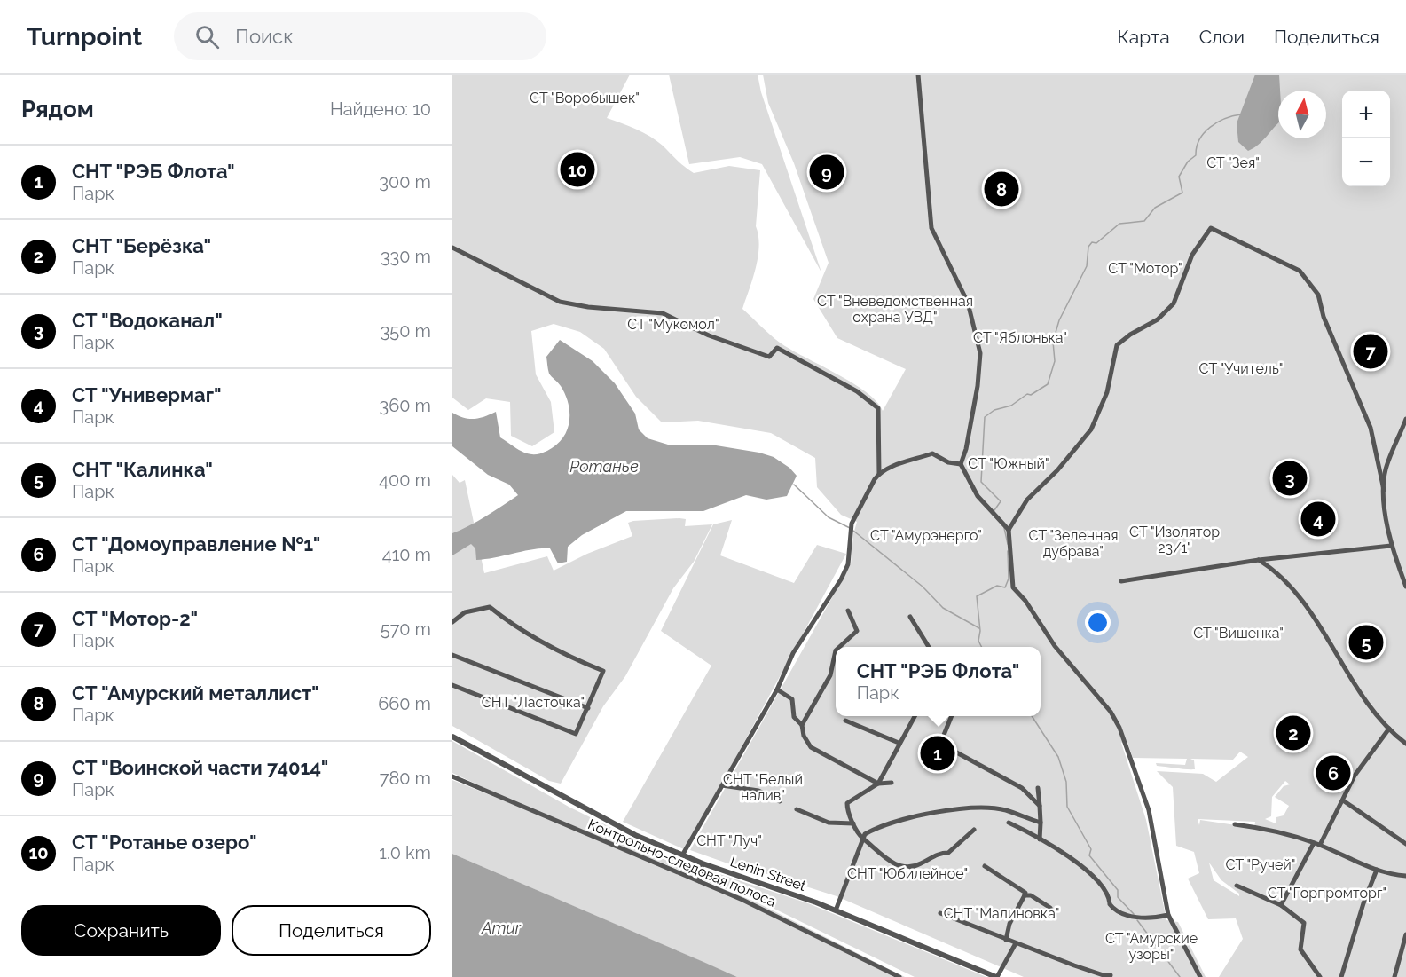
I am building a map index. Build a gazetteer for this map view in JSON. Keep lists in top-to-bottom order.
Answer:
{
  "streets": {
    "street": ["Контрольно-следовая полоса", "Lenin Street"]
  },
  "water": ["Ротанье", "Amur"],
  "parks": [
    "СТ \"Воробышек\"",
    "СТ \"Зея\"",
    "СТ \"Мотор\"",
    "СТ \"Вневедомственная охрана УВД\"",
    "СТ \"Мукомол\"",
    "СТ \"Яблонька\"",
    "СТ \"Учитель\"",
    "СТ \"Южный\"",
    "СТ \"Изолятор 23/1\"",
    "СТ \"Амурэнерго\"",
    "СТ \"Зеленная дубрава\"",
    "СТ \"Вишенка\"",
    "СНТ \"Ласточка\"",
    "СНТ \"Белый налив\"",
    "СНТ \"Луч\"",
    "СТ \"Ручей\"",
    "СНТ \"Юбилейное\"",
    "СТ \"Горпромторг\"",
    "СНТ \"Малиновка\"",
    "СТ \"Амурские узоры\""
  ],
  "north": "top",
  "page": {
    "header": "Turnpoint",
    "search": "Поиск",
    "nav": ["Карта", "Слои", "Поделиться"],
    "heading": ["Рядом", "Найдено: 10"],
    "map_buttons": ["+", "−"],
    "list": [
      {
        "mark": "1",
        "name": "СНТ \"РЭБ Флота\"",
        "note": "Парк",
        "value": "300 m"
      },
      {
        "mark": "2",
        "name": "СНТ \"Берёзка\"",
        "note": "Парк",
        "value": "330 m"
      },
      {
        "mark": "3",
        "name": "СТ \"Водоканал\"",
        "note": "Парк",
        "value": "350 m"
      },
      {
        "mark": "4",
        "name": "СТ \"Универмаг\"",
        "note": "Парк",
        "value": "360 m"
      },
      {
        "mark": "5",
        "name": "СНТ \"Калинка\"",
        "note": "Парк",
        "value": "400 m"
      },
      {
        "mark": "6",
        "name": "СТ \"Домоуправление №1\"",
        "note": "Парк",
        "value": "410 m"
      },
      {
        "mark": "7",
        "name": "СТ \"Мотор-2\"",
        "note": "Парк",
        "value": "570 m"
      },
      {
        "mark": "8",
        "name": "СТ \"Амурский металлист\"",
        "note": "Парк",
        "value": "660 m"
      },
      {
        "mark": "9",
        "name": "СТ \"Воинской части 74014\"",
        "note": "Парк",
        "value": "780 m"
      },
      {
        "mark": "10",
        "name": "СТ \"Ротанье озеро\"",
        "note": "Парк",
        "value": "1.0 km"
      }
    ],
    "pins": [
      "10",
      "9",
      "8",
      "7",
      "3",
      "4",
      "5",
      "2",
      "1",
      "6"
    ],
    "popup": ["СНТ \"РЭБ Флота\"", "Парк"],
    "buttons": ["Сохранить", "Поделиться"]
  }
}
